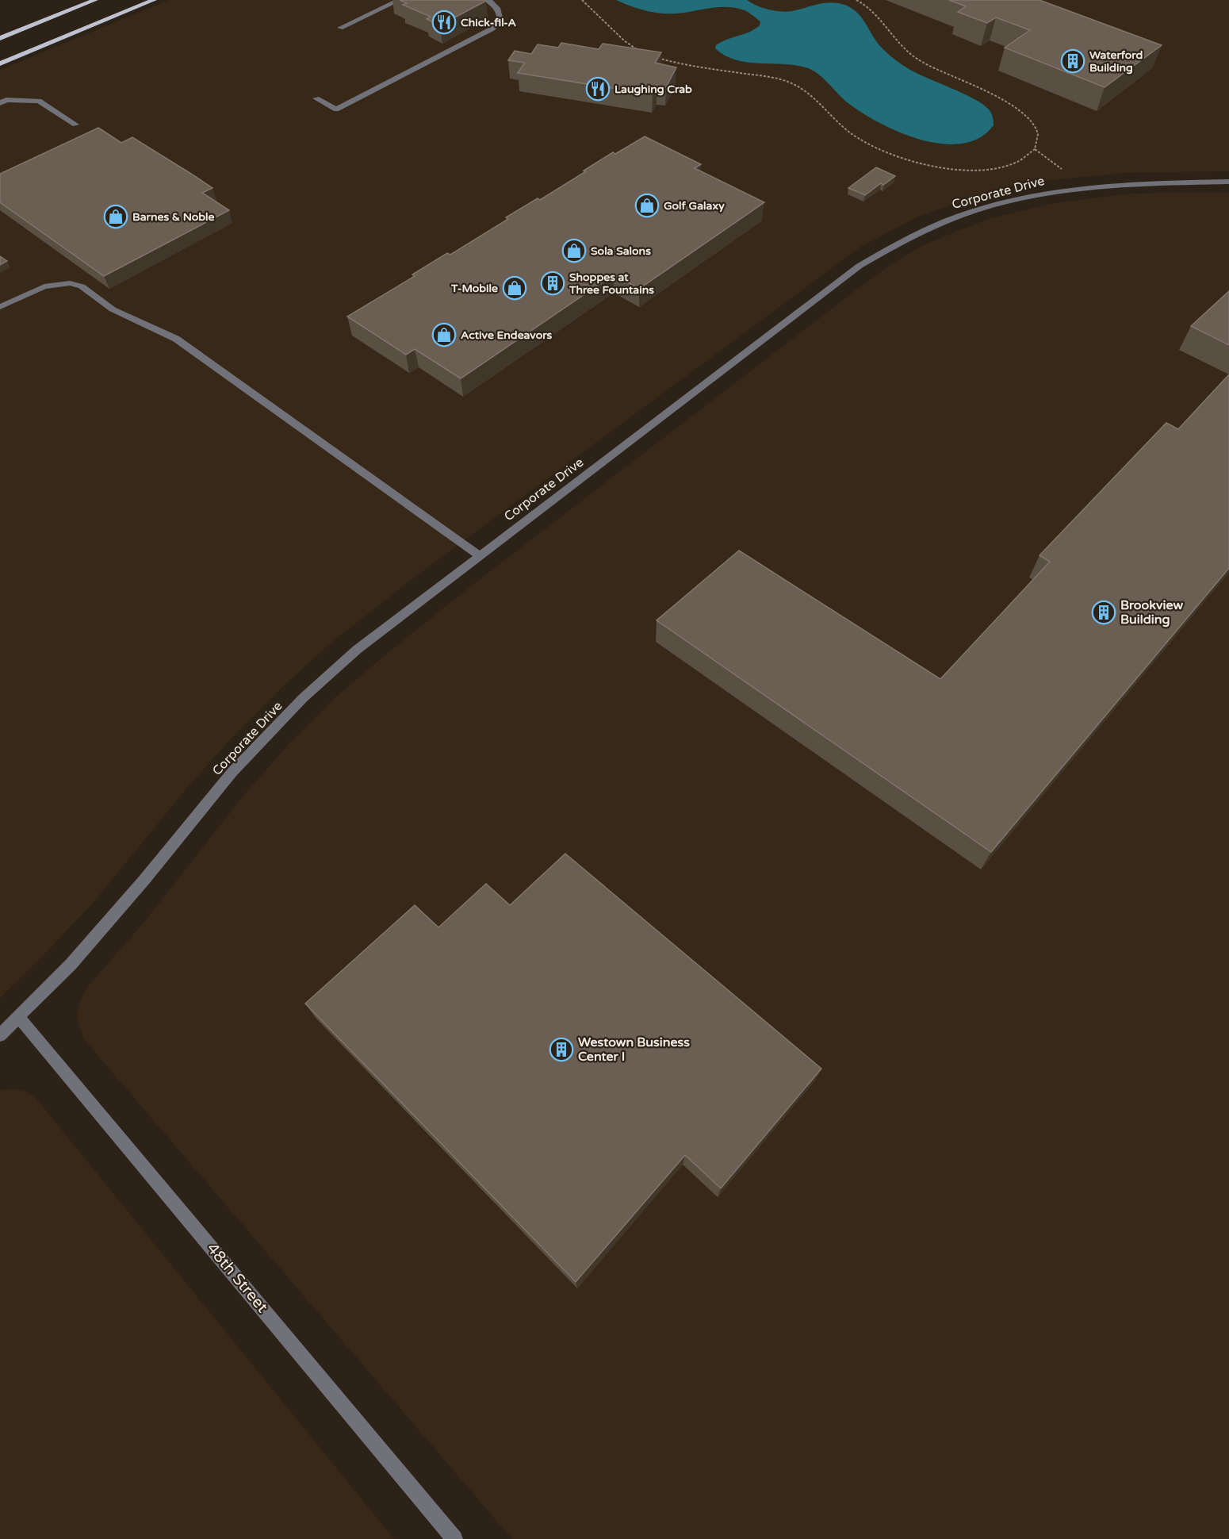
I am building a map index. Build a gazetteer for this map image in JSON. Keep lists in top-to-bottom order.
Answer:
{
  "streets": {
    "street": ["Corporate Drive", "48th Street"]
  },
  "crossings": [
    ["Corporate Drive", "48th Street"]
  ],
  "places": {
    "restaurant": ["Chick-fil-A", "Laughing Crab"],
    "building": [
      "Waterford Building",
      "Shoppes at Three Fountains",
      "Brookview Building",
      "Westown Business Center I"
    ],
    "shop": [
      "Golf Galaxy",
      "Barnes & Noble",
      "Sola Salons",
      "T-Mobile",
      "Active Endeavors"
    ]
  }
}
